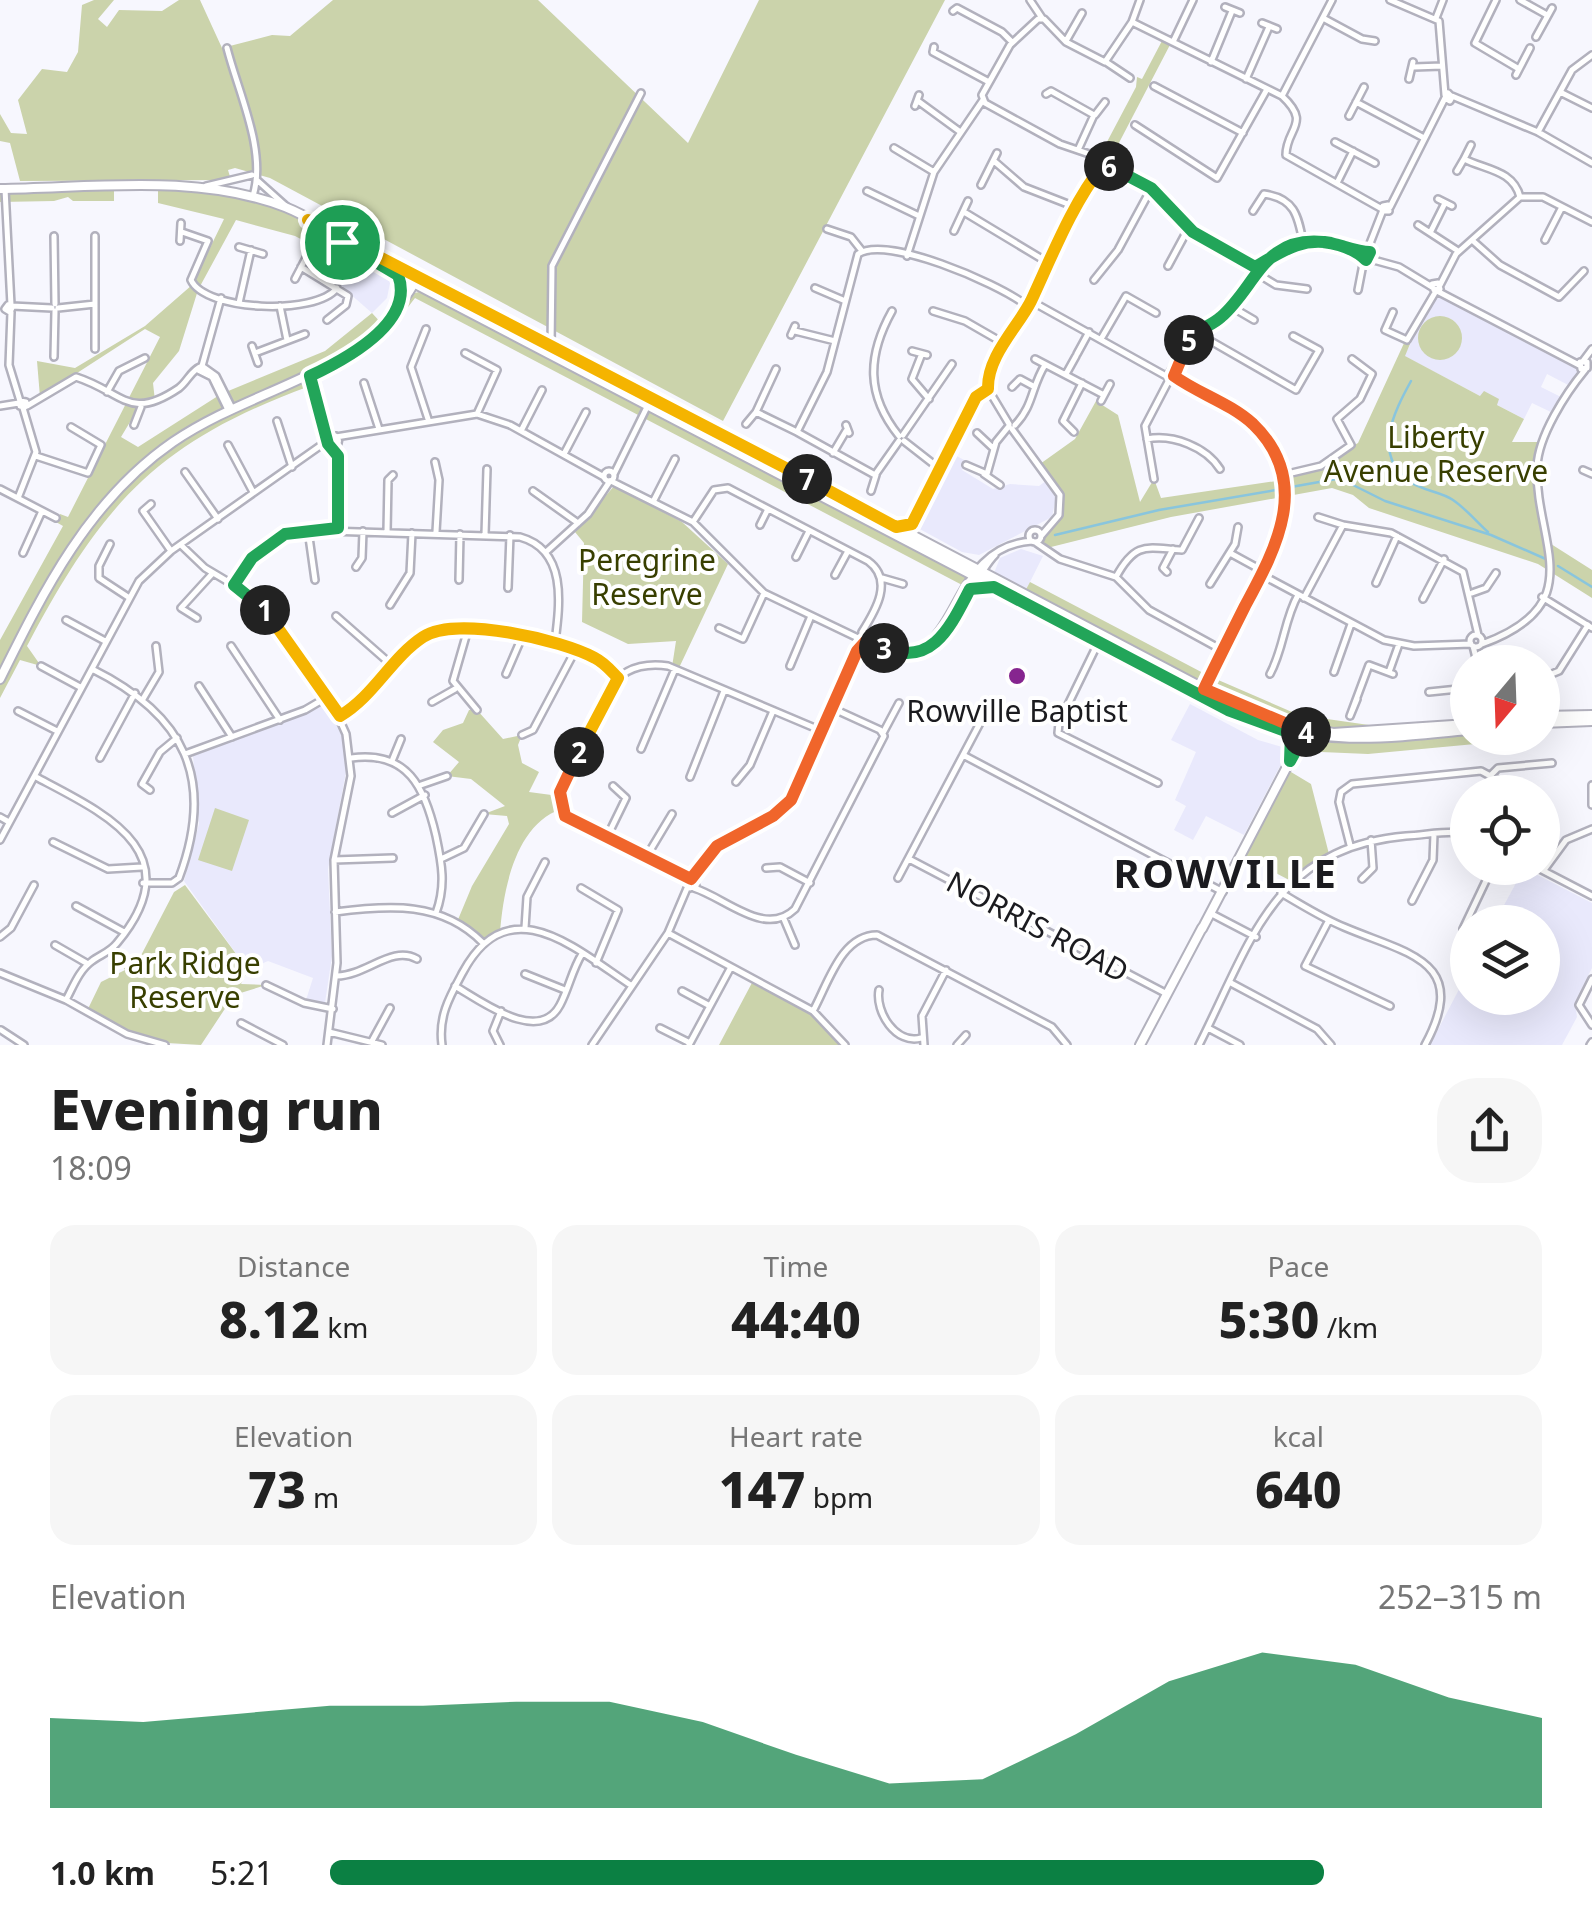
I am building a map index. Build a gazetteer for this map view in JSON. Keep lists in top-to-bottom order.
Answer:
{
  "streets": {
    "street": ["NORRIS ROAD"]
  },
  "districts": ["ROWVILLE"],
  "parks": ["Liberty Avenue Reserve", "Peregrine Reserve", "Park Ridge Reserve"],
  "places": ["Rowville Baptist"],
  "north": "bottom",
  "page": {
    "pins": [
      "6",
      "5",
      "7",
      "1",
      "3",
      "4",
      "2"
    ],
    "heading": ["Evening run", "18:09"],
    "stats": [
      ["Distance", "8.12 km"],
      ["Time", "44:40"],
      ["Pace", "5:30 /km"],
      ["Elevation", "73 m"],
      ["Heart rate", "147 bpm"],
      ["kcal", "640"]
    ],
    "chart": ["Elevation", "252–315 m"],
    "list": [
      {
        "name": "1.0 km",
        "note": "5:21"
      }
    ]
  }
}
